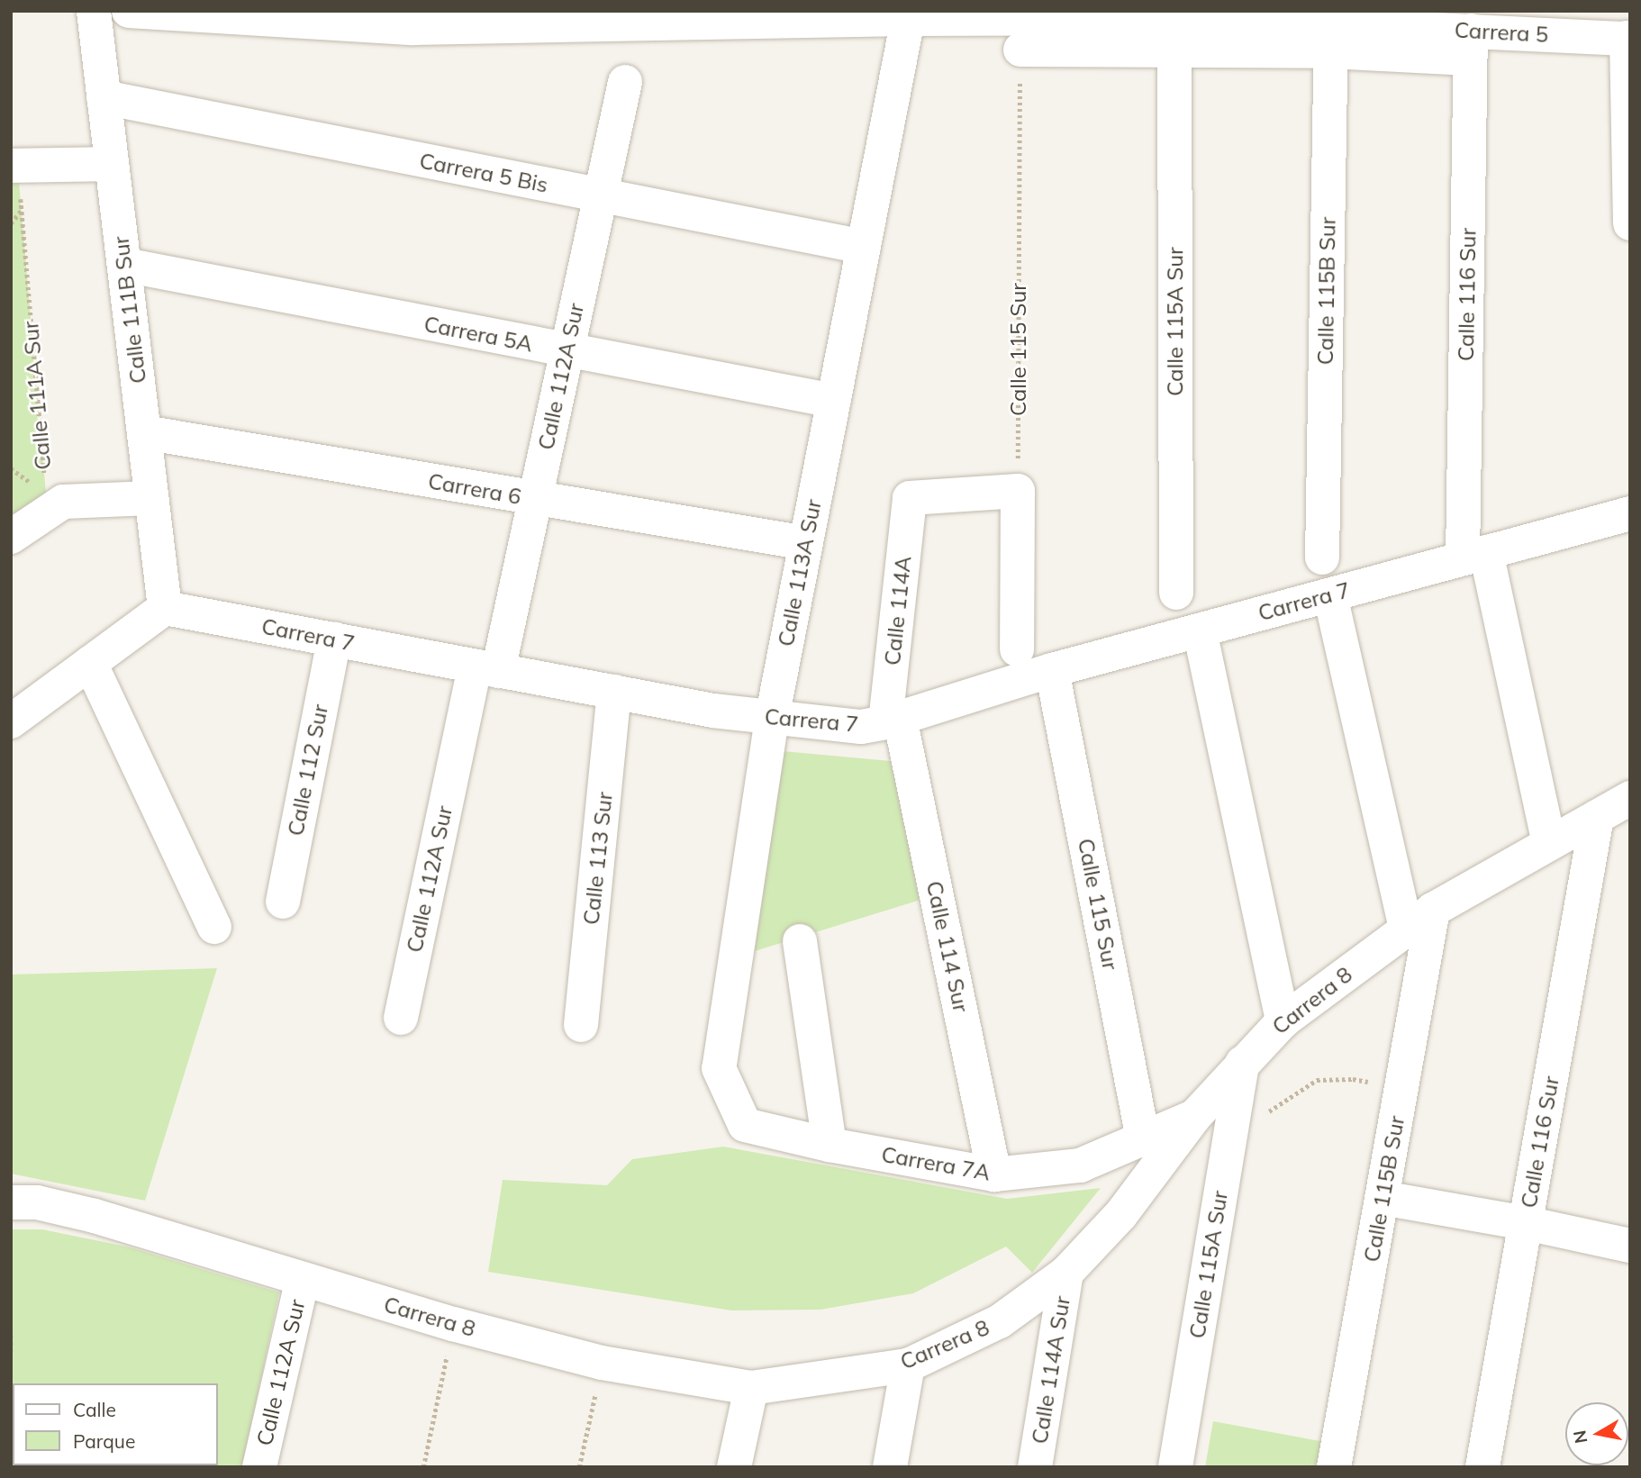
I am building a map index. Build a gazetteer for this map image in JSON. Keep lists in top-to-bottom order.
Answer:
{
  "streets": {
    "street": [
      "Carrera 5",
      "Carrera 5 Bis",
      "Calle 115B Sur",
      "Calle 116 Sur",
      "Calle 111B Sur",
      "Calle 115A Sur",
      "Carrera 5A",
      "Calle 115 Sur",
      "Calle 112A Sur",
      "Carrera 6",
      "Calle 113A Sur",
      "Carrera 7",
      "Calle 114A",
      "Calle 112 Sur",
      "Calle 113 Sur",
      "Calle 114 Sur",
      "Carrera 8",
      "Carrera 7A",
      "Calle 114A Sur"
    ],
    "path": ["Calle 111A Sur"]
  },
  "crossings": [
    ["Carrera 5", "Calle 115B Sur"],
    ["Carrera 5", "Calle 116 Sur"],
    ["Carrera 5", "Calle 115A Sur"],
    ["Carrera 5", "Calle 115 Sur"],
    ["Carrera 5", "Calle 113A Sur"],
    ["Carrera 5 Bis", "Calle 111B Sur"],
    ["Carrera 5 Bis", "Calle 112A Sur"],
    ["Carrera 5 Bis", "Calle 113A Sur"],
    ["Calle 115B Sur", "Carrera 7"],
    ["Calle 115B Sur", "Carrera 8"],
    ["Calle 116 Sur", "Carrera 7"],
    ["Calle 116 Sur", "Carrera 8"],
    ["Calle 111B Sur", "Carrera 5A"],
    ["Calle 111B Sur", "Carrera 6"],
    ["Calle 111B Sur", "Carrera 7"],
    ["Calle 115A Sur", "Carrera 8"],
    ["Carrera 5A", "Calle 112A Sur"],
    ["Carrera 5A", "Calle 113A Sur"],
    ["Calle 115 Sur", "Carrera 7"],
    ["Calle 115 Sur", "Calle 114A"],
    ["Calle 115 Sur", "Carrera 7A"],
    ["Calle 112A Sur", "Carrera 6"],
    ["Calle 112A Sur", "Carrera 7"],
    ["Calle 112A Sur", "Carrera 8"],
    ["Carrera 6", "Calle 113A Sur"],
    ["Calle 113A Sur", "Carrera 7"],
    ["Calle 113A Sur", "Carrera 7A"],
    ["Carrera 7", "Calle 114A"],
    ["Carrera 7", "Calle 112 Sur"],
    ["Carrera 7", "Calle 113 Sur"],
    ["Carrera 7", "Calle 114 Sur"],
    ["Calle 114A", "Calle 114 Sur"],
    ["Calle 114 Sur", "Carrera 7A"],
    ["Carrera 8", "Carrera 7A"],
    ["Carrera 8", "Calle 114A Sur"]
  ],
  "legend": ["Calle", "Parque"],
  "north": "left"
}
